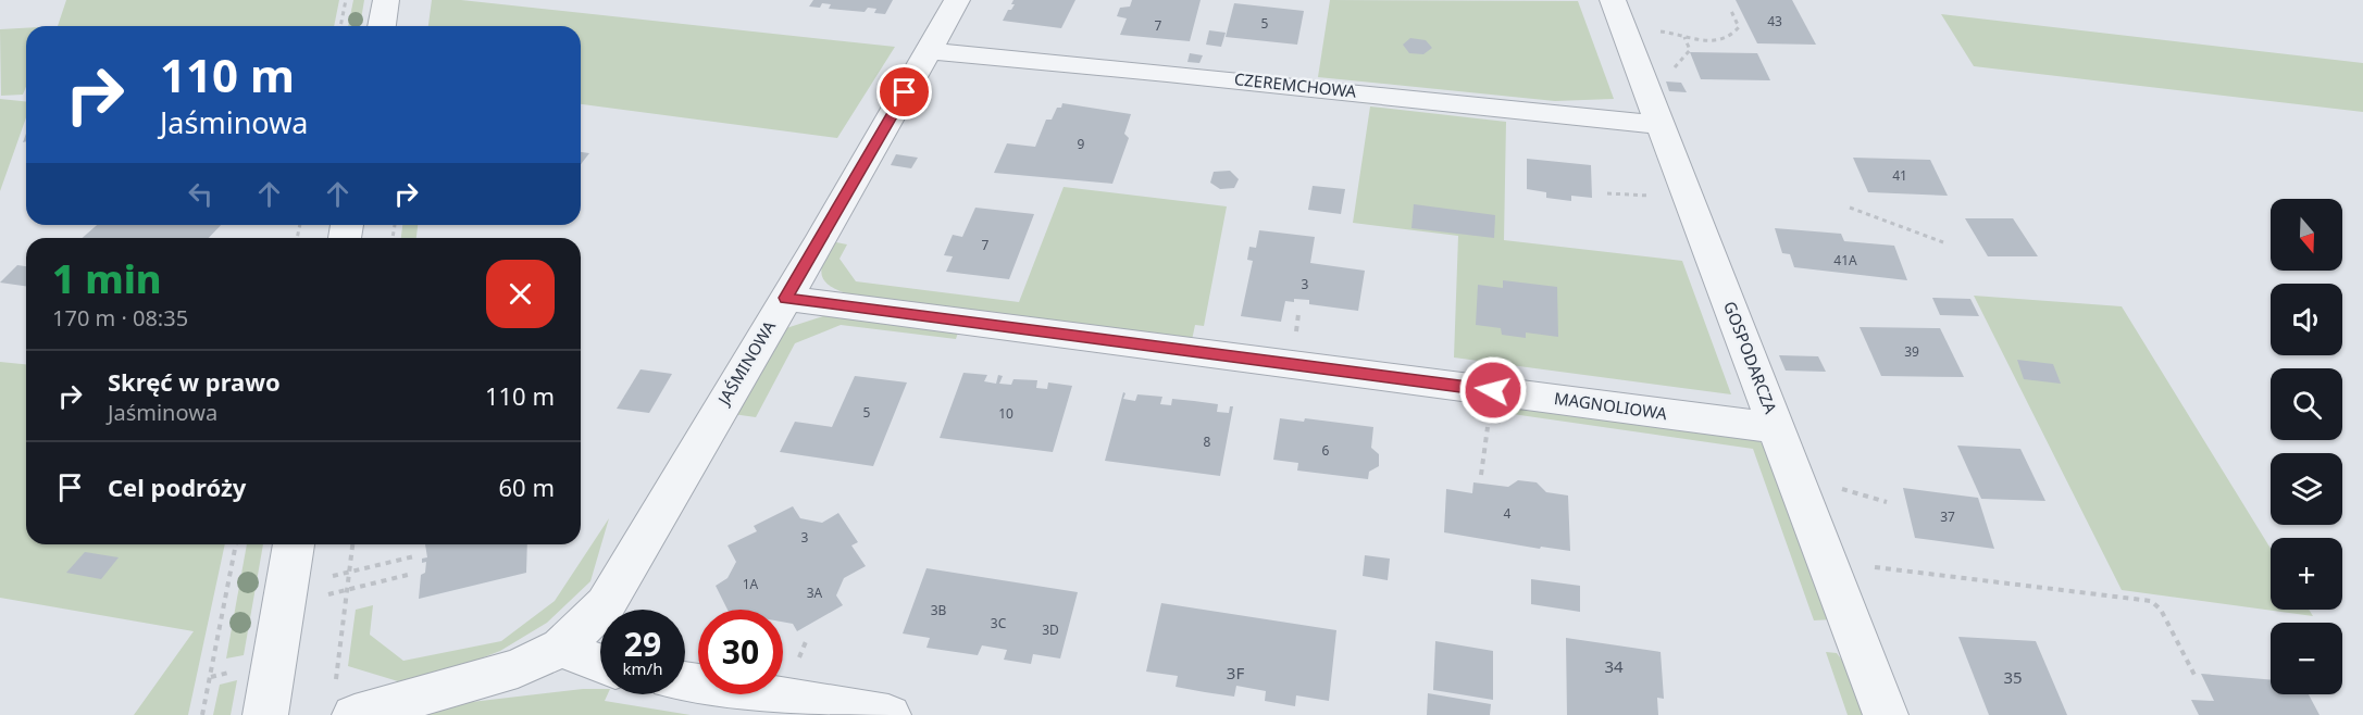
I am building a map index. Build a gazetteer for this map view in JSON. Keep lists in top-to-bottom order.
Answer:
{
  "streets": {
    "street": [
      "CZEREMCHOWA",
      "GOSPODARCZA",
      "JAŚMINOWA",
      "MAGNOLIOWA"
    ]
  },
  "crossings": [
    ["CZEREMCHOWA", "GOSPODARCZA"],
    ["CZEREMCHOWA", "JAŚMINOWA"],
    ["GOSPODARCZA", "MAGNOLIOWA"],
    ["JAŚMINOWA", "MAGNOLIOWA"]
  ],
  "house_numbers": [
    "43",
    "5",
    "7",
    "9",
    "41",
    "7",
    "41A",
    "3",
    "39",
    "5",
    "10",
    "8",
    "6",
    "4",
    "37",
    "3",
    "1A",
    "3A",
    "3B",
    "3C",
    "3D",
    "34",
    "3F",
    "35"
  ],
  "north": "bottom",
  "page": {
    "turn": ["110 m", "Jaśminowa"],
    "map_buttons": ["+", "−"],
    "heading": ["1 min", "170 m · 08:35"],
    "list": [
      {
        "name": "Skręć w prawo",
        "note": "Jaśminowa",
        "value": "110 m"
      },
      {
        "name": "Cel podróży",
        "value": "60 m"
      }
    ],
    "speed": "29 km/h",
    "limit": "30"
  }
}
